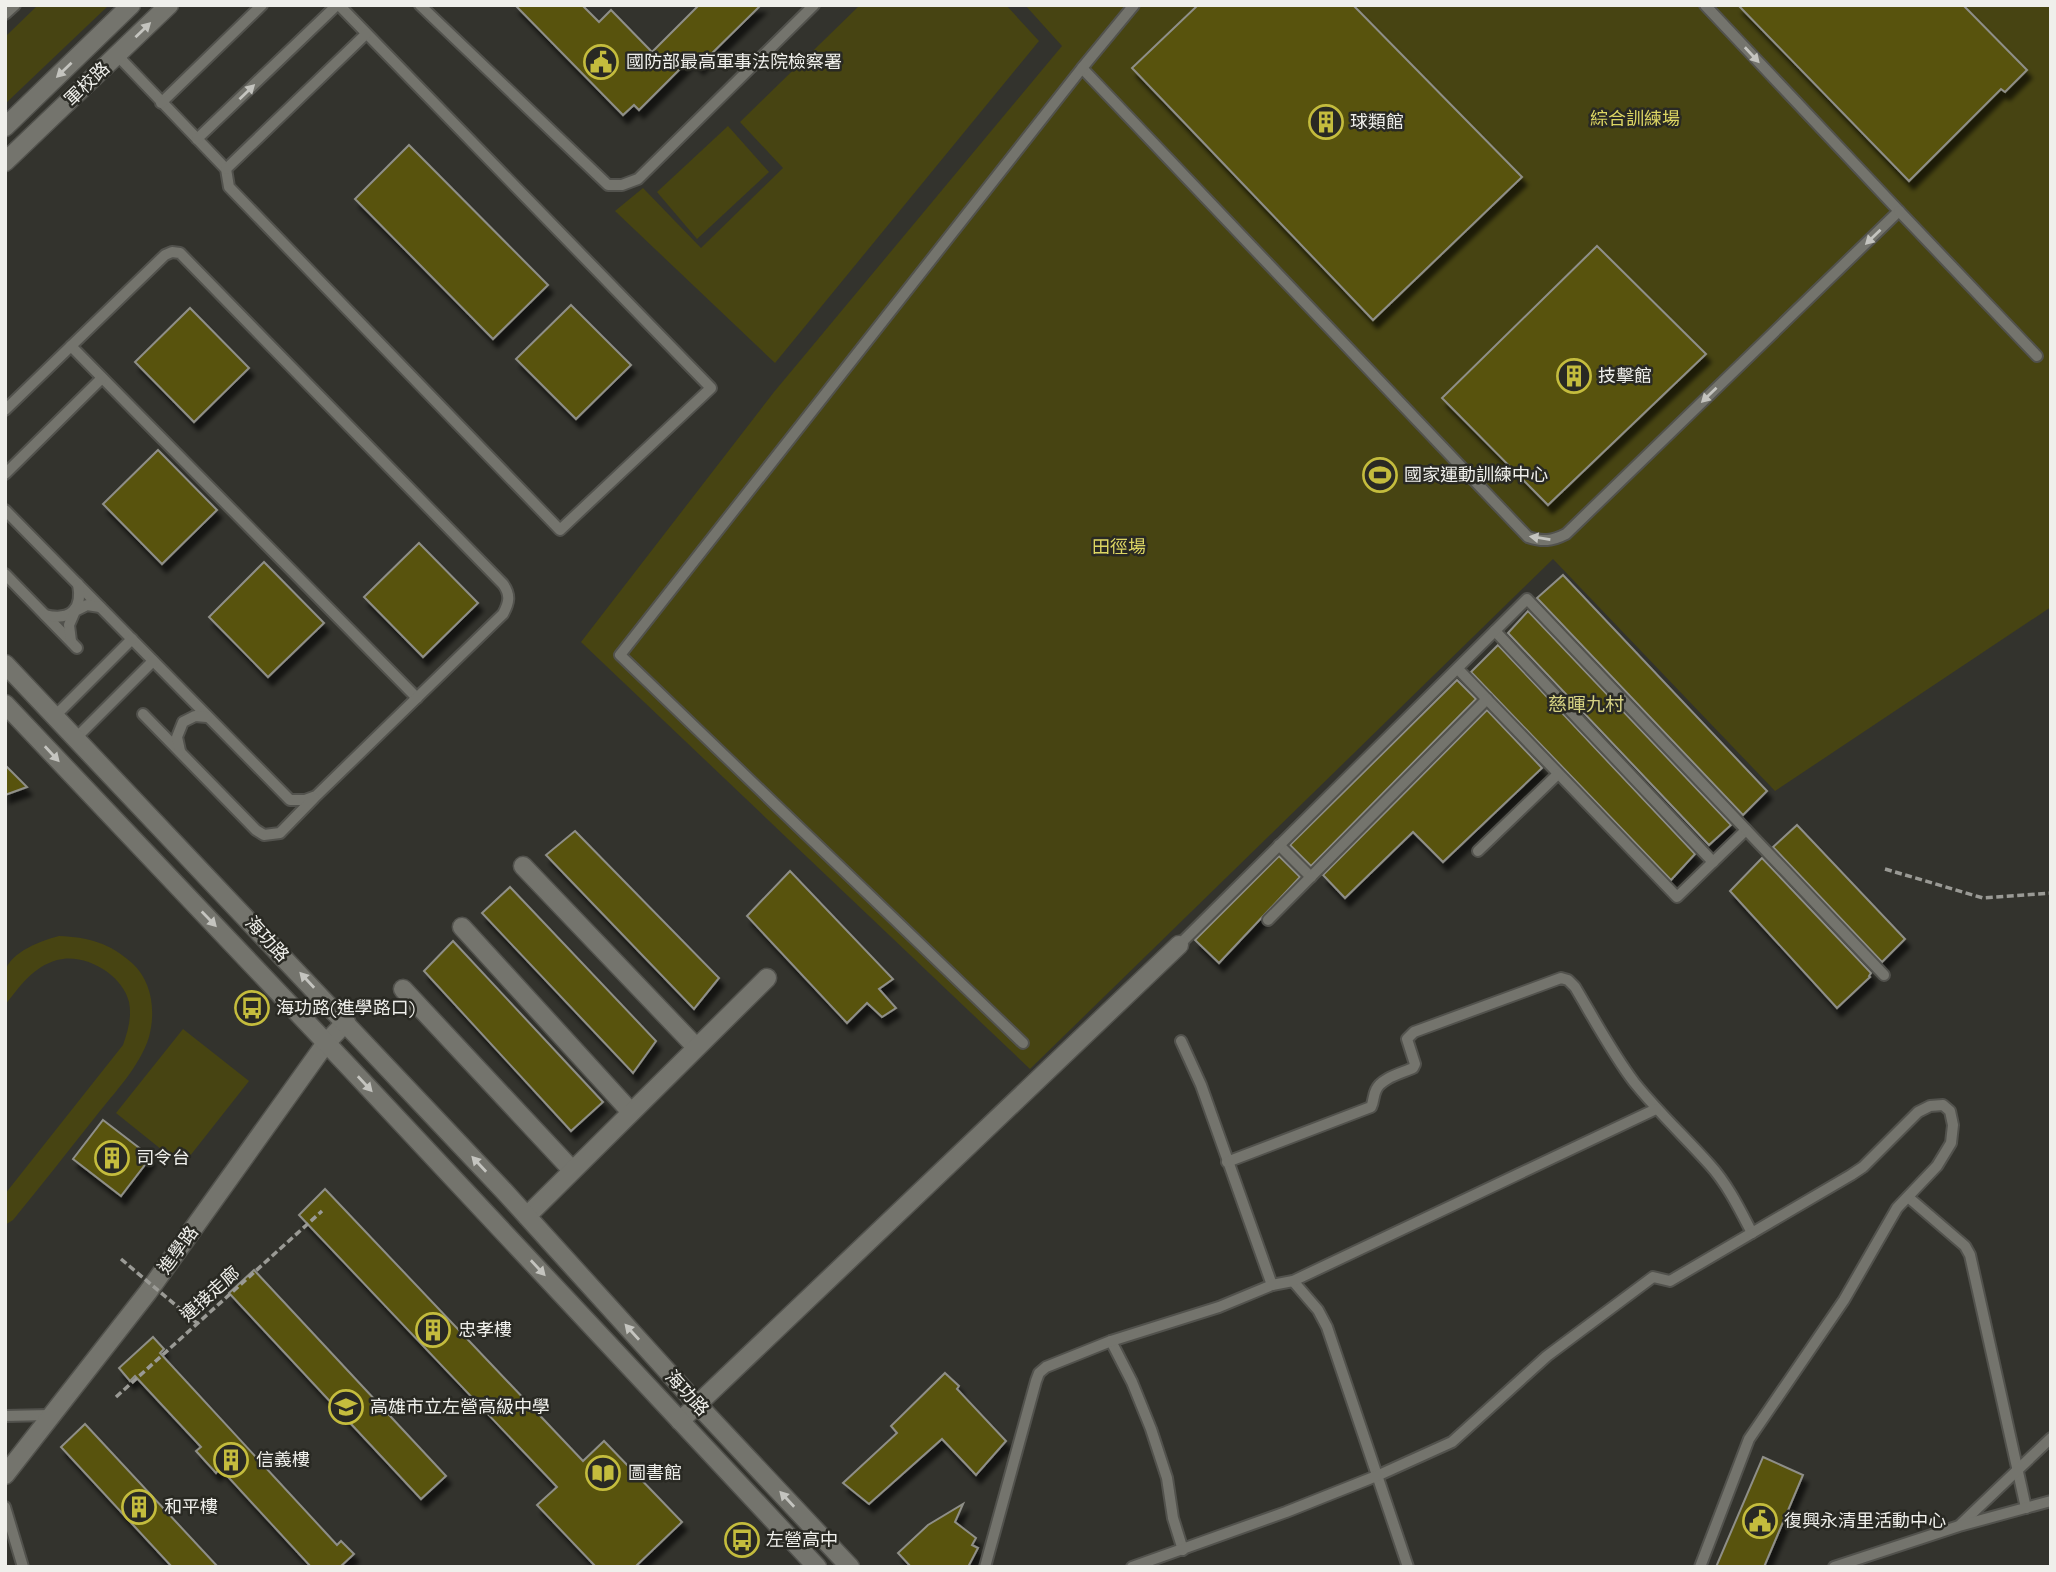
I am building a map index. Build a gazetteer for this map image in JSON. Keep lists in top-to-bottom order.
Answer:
{
  "streets": {
    "street": ["軍校路", "海功路", "進學路"],
    "path": ["連接走廊"]
  },
  "crossings": [
    ["海功路", "進學路"]
  ],
  "districts": ["慈暉九村"],
  "parks": ["綜合訓練場", "田徑場"],
  "places": {
    "public building": ["國防部最高軍事法院檢察署", "復興永清里活動中心"],
    "building": [
      "球類館",
      "技擊館",
      "司令台",
      "忠孝樓",
      "信義樓",
      "和平樓"
    ],
    "sports": ["國家運動訓練中心"],
    "bus stop": ["海功路(進學路口)", "左營高中"],
    "school or university": ["高雄市立左營高級中學"],
    "library": ["圖書館"]
  }
}
